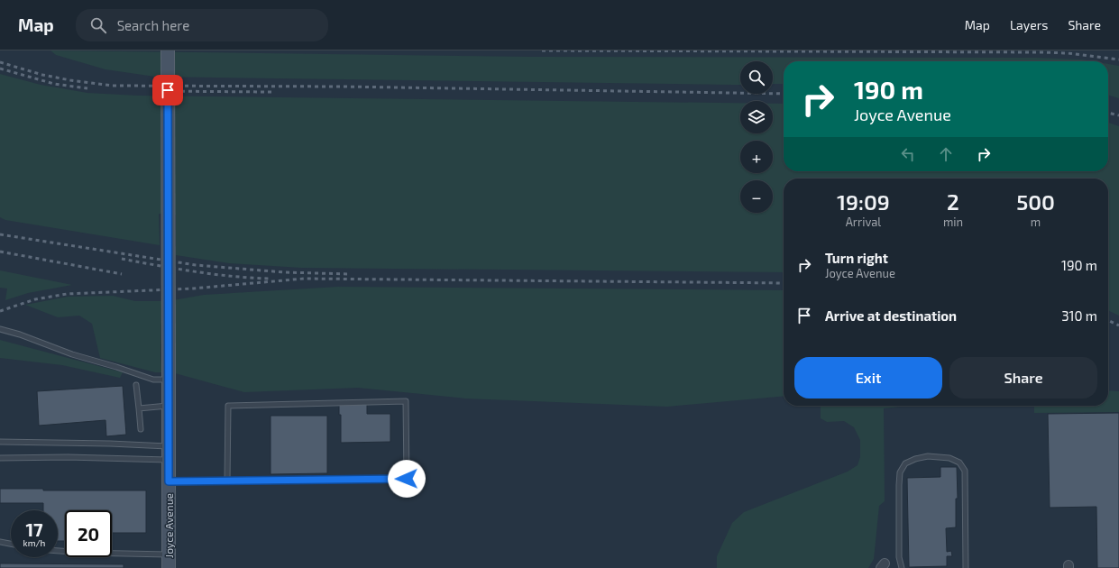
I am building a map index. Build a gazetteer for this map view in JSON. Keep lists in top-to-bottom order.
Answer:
{
  "streets": {
    "street": ["Joyce Avenue"]
  },
  "page": {
    "header": "Map",
    "search": "Search here",
    "nav": ["Map", "Layers", "Share"],
    "map_buttons": ["+", "−"],
    "turn": ["190 m", "Joyce Avenue"],
    "eta": [
      "19:09",
      "Arrival",
      "2",
      "min",
      "500",
      "m"
    ],
    "list": [
      {
        "name": "Turn right",
        "note": "Joyce Avenue",
        "value": "190 m"
      },
      {
        "name": "Arrive at destination",
        "value": "310 m"
      }
    ],
    "buttons": ["Exit", "Share"],
    "speed": "17 km/h",
    "limit": "20"
  }
}
